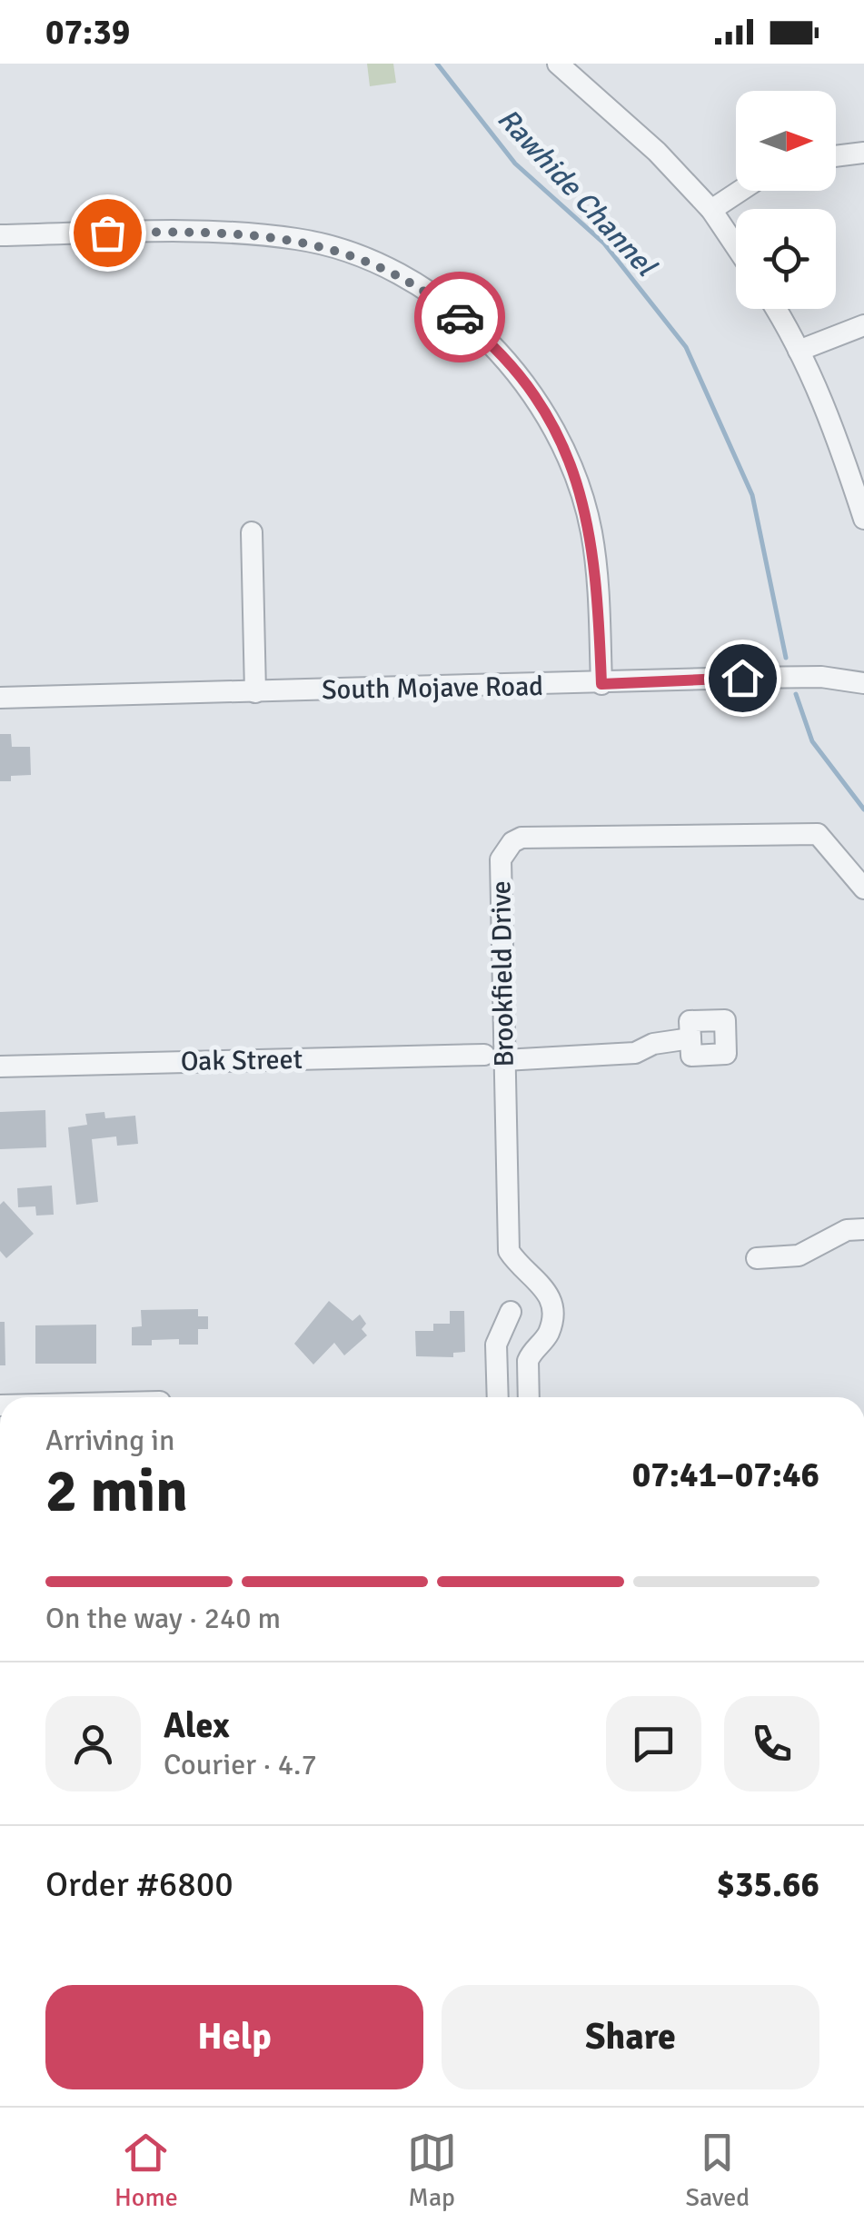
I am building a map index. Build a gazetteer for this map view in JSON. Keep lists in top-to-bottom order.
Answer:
{
  "streets": {
    "street": ["South Mojave Road", "Brookfield Drive", "Oak Street"]
  },
  "crossings": [
    ["Brookfield Drive", "Oak Street"]
  ],
  "water": ["Rawhide Channel"],
  "north": "right",
  "page": {
    "status": "07:39",
    "heading": ["2 min", "Arriving in", "07:41–07:46"],
    "panel": [
      "Alex",
      "Courier · 4.7",
      "Order #6800",
      "$35.66"
    ],
    "bar": "On the way · 240 m",
    "buttons": ["Help", "Share"],
    "tabs": ["Home", "Map", "Saved"]
  }
}
